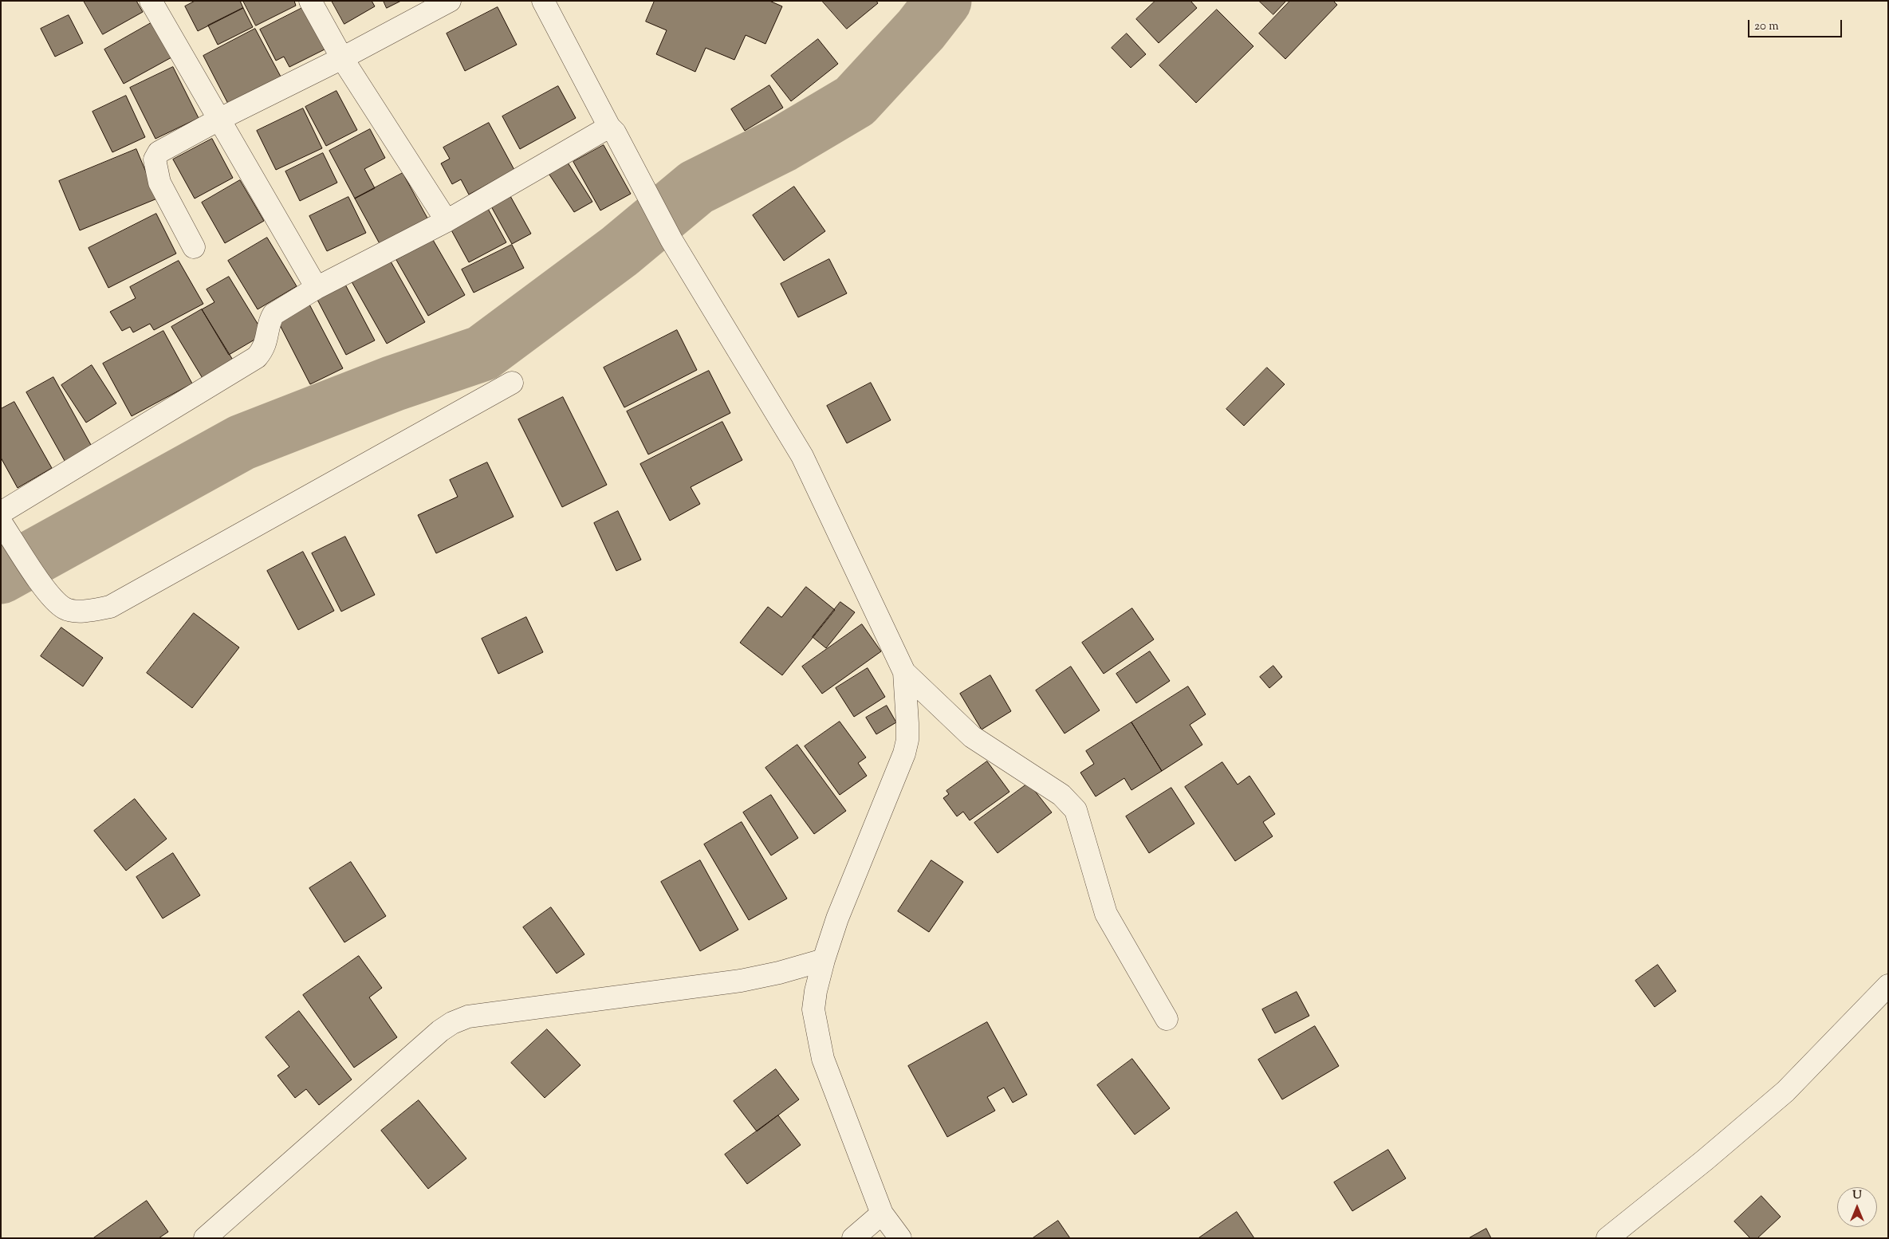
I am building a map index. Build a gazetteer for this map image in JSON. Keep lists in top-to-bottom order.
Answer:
{
  "scale_bar": "20 m",
  "north": "top"
}
